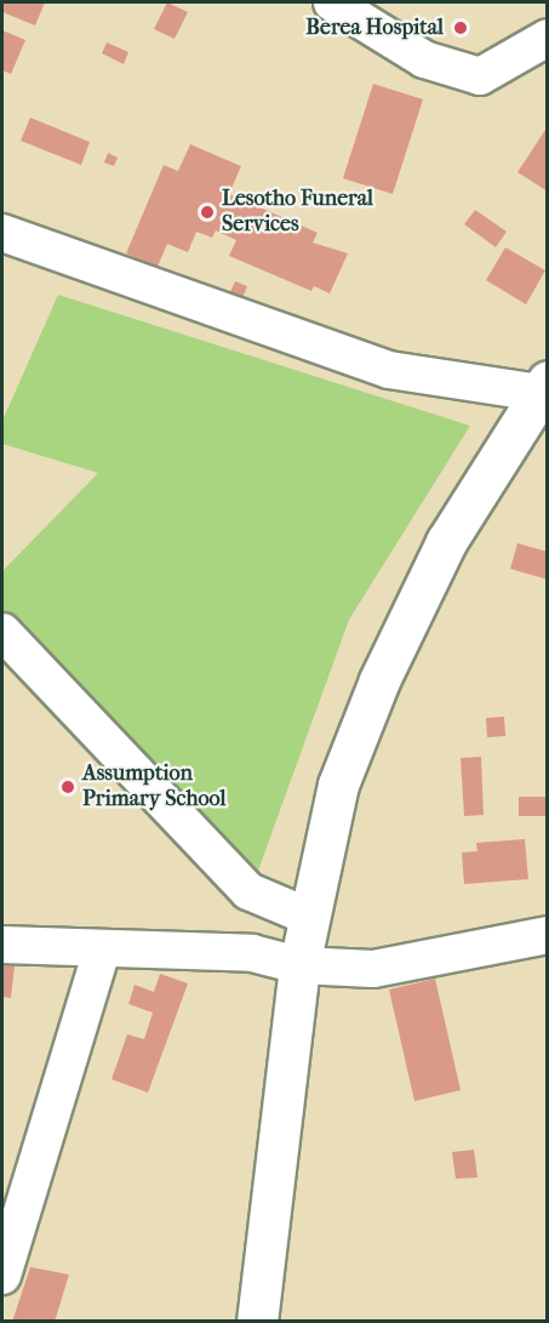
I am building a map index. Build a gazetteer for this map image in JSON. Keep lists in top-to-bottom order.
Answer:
{
  "places": ["Berea Hospital", "Lesotho Funeral Services", "Assumption Primary School"]
}
